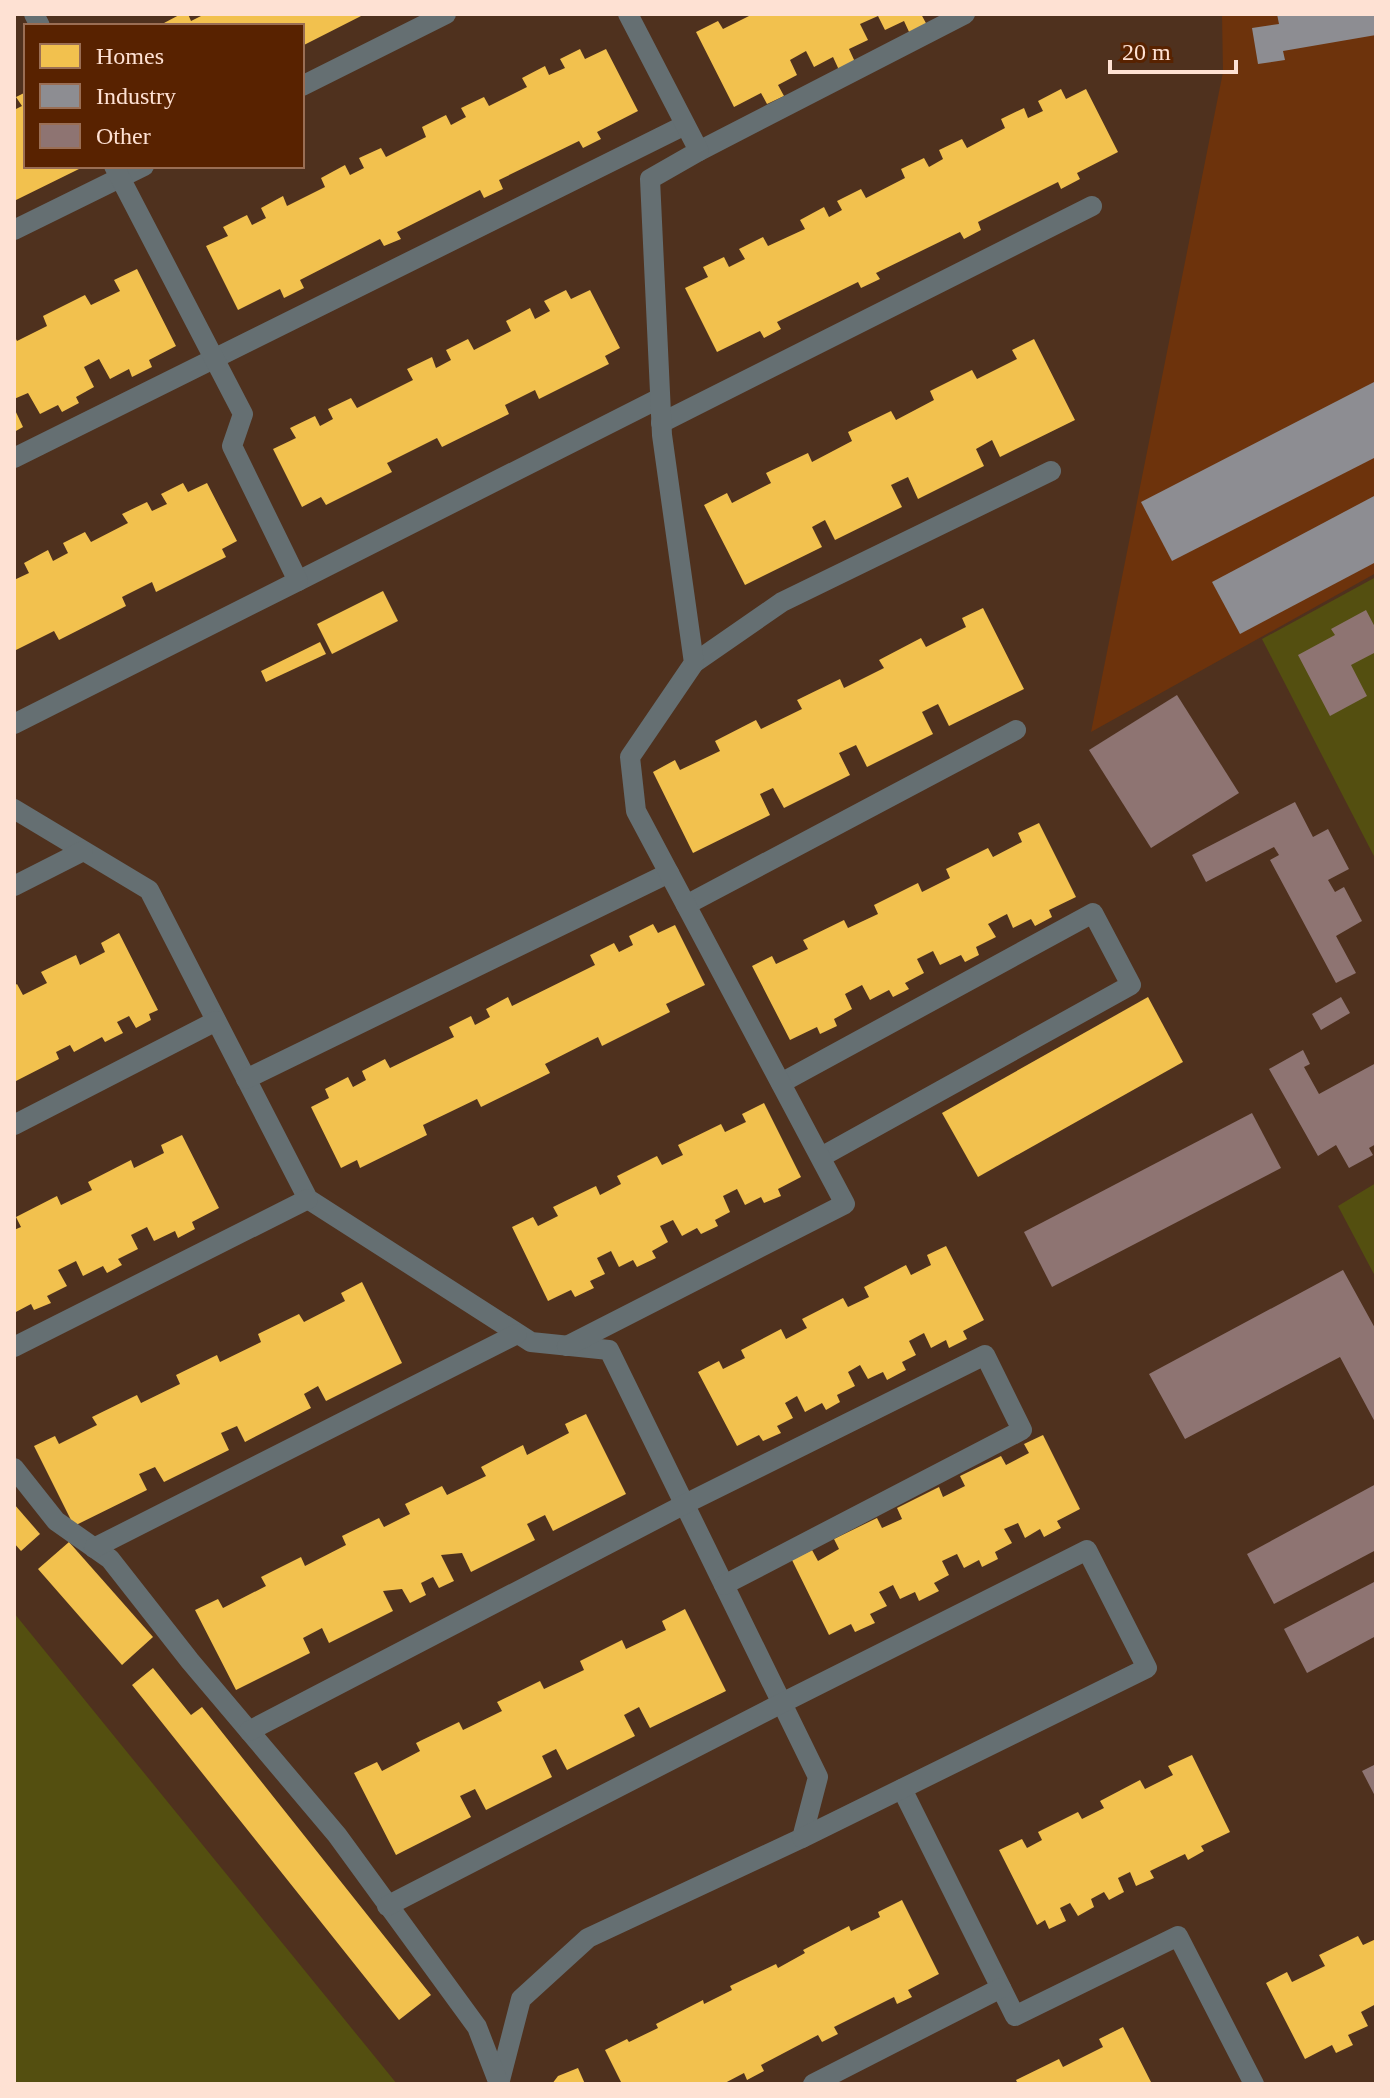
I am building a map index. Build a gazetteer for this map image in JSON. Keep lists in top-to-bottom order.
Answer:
{
  "legend": ["Homes", "Industry", "Other"],
  "scale_bar": "20 m"
}
